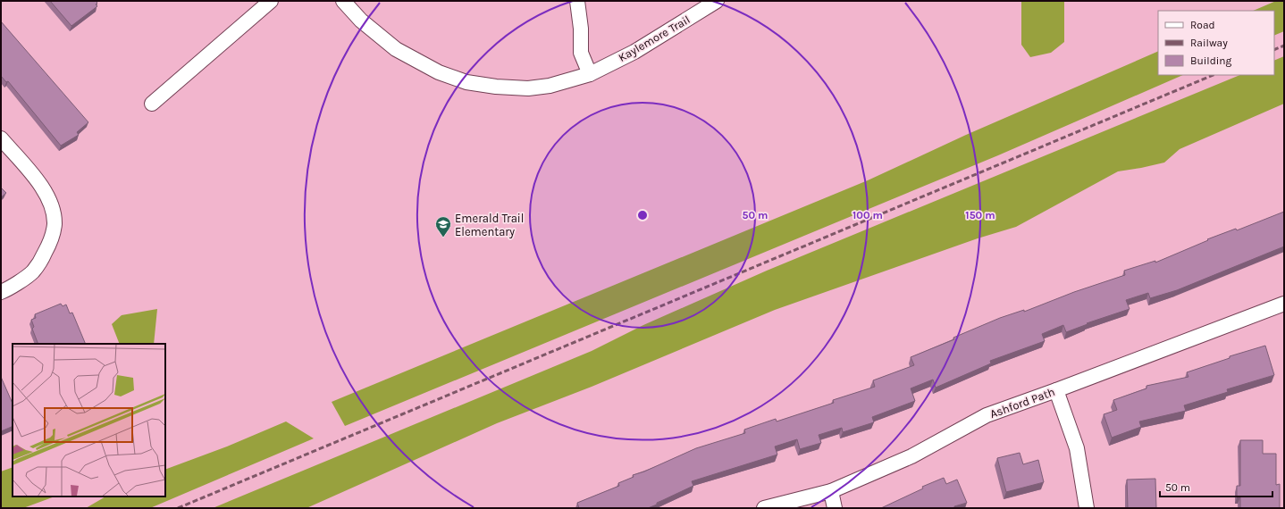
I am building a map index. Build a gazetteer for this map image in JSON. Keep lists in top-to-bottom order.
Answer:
{
  "streets": {
    "street": ["Kaylemore Trail", "Ashford Path"]
  },
  "places": {
    "school or university": ["Emerald Trail Elementary"]
  },
  "legend": ["Road", "Railway", "Building"],
  "scale_bar": "50 m",
  "rings": ["50 m", "100 m", "150 m"]
}
